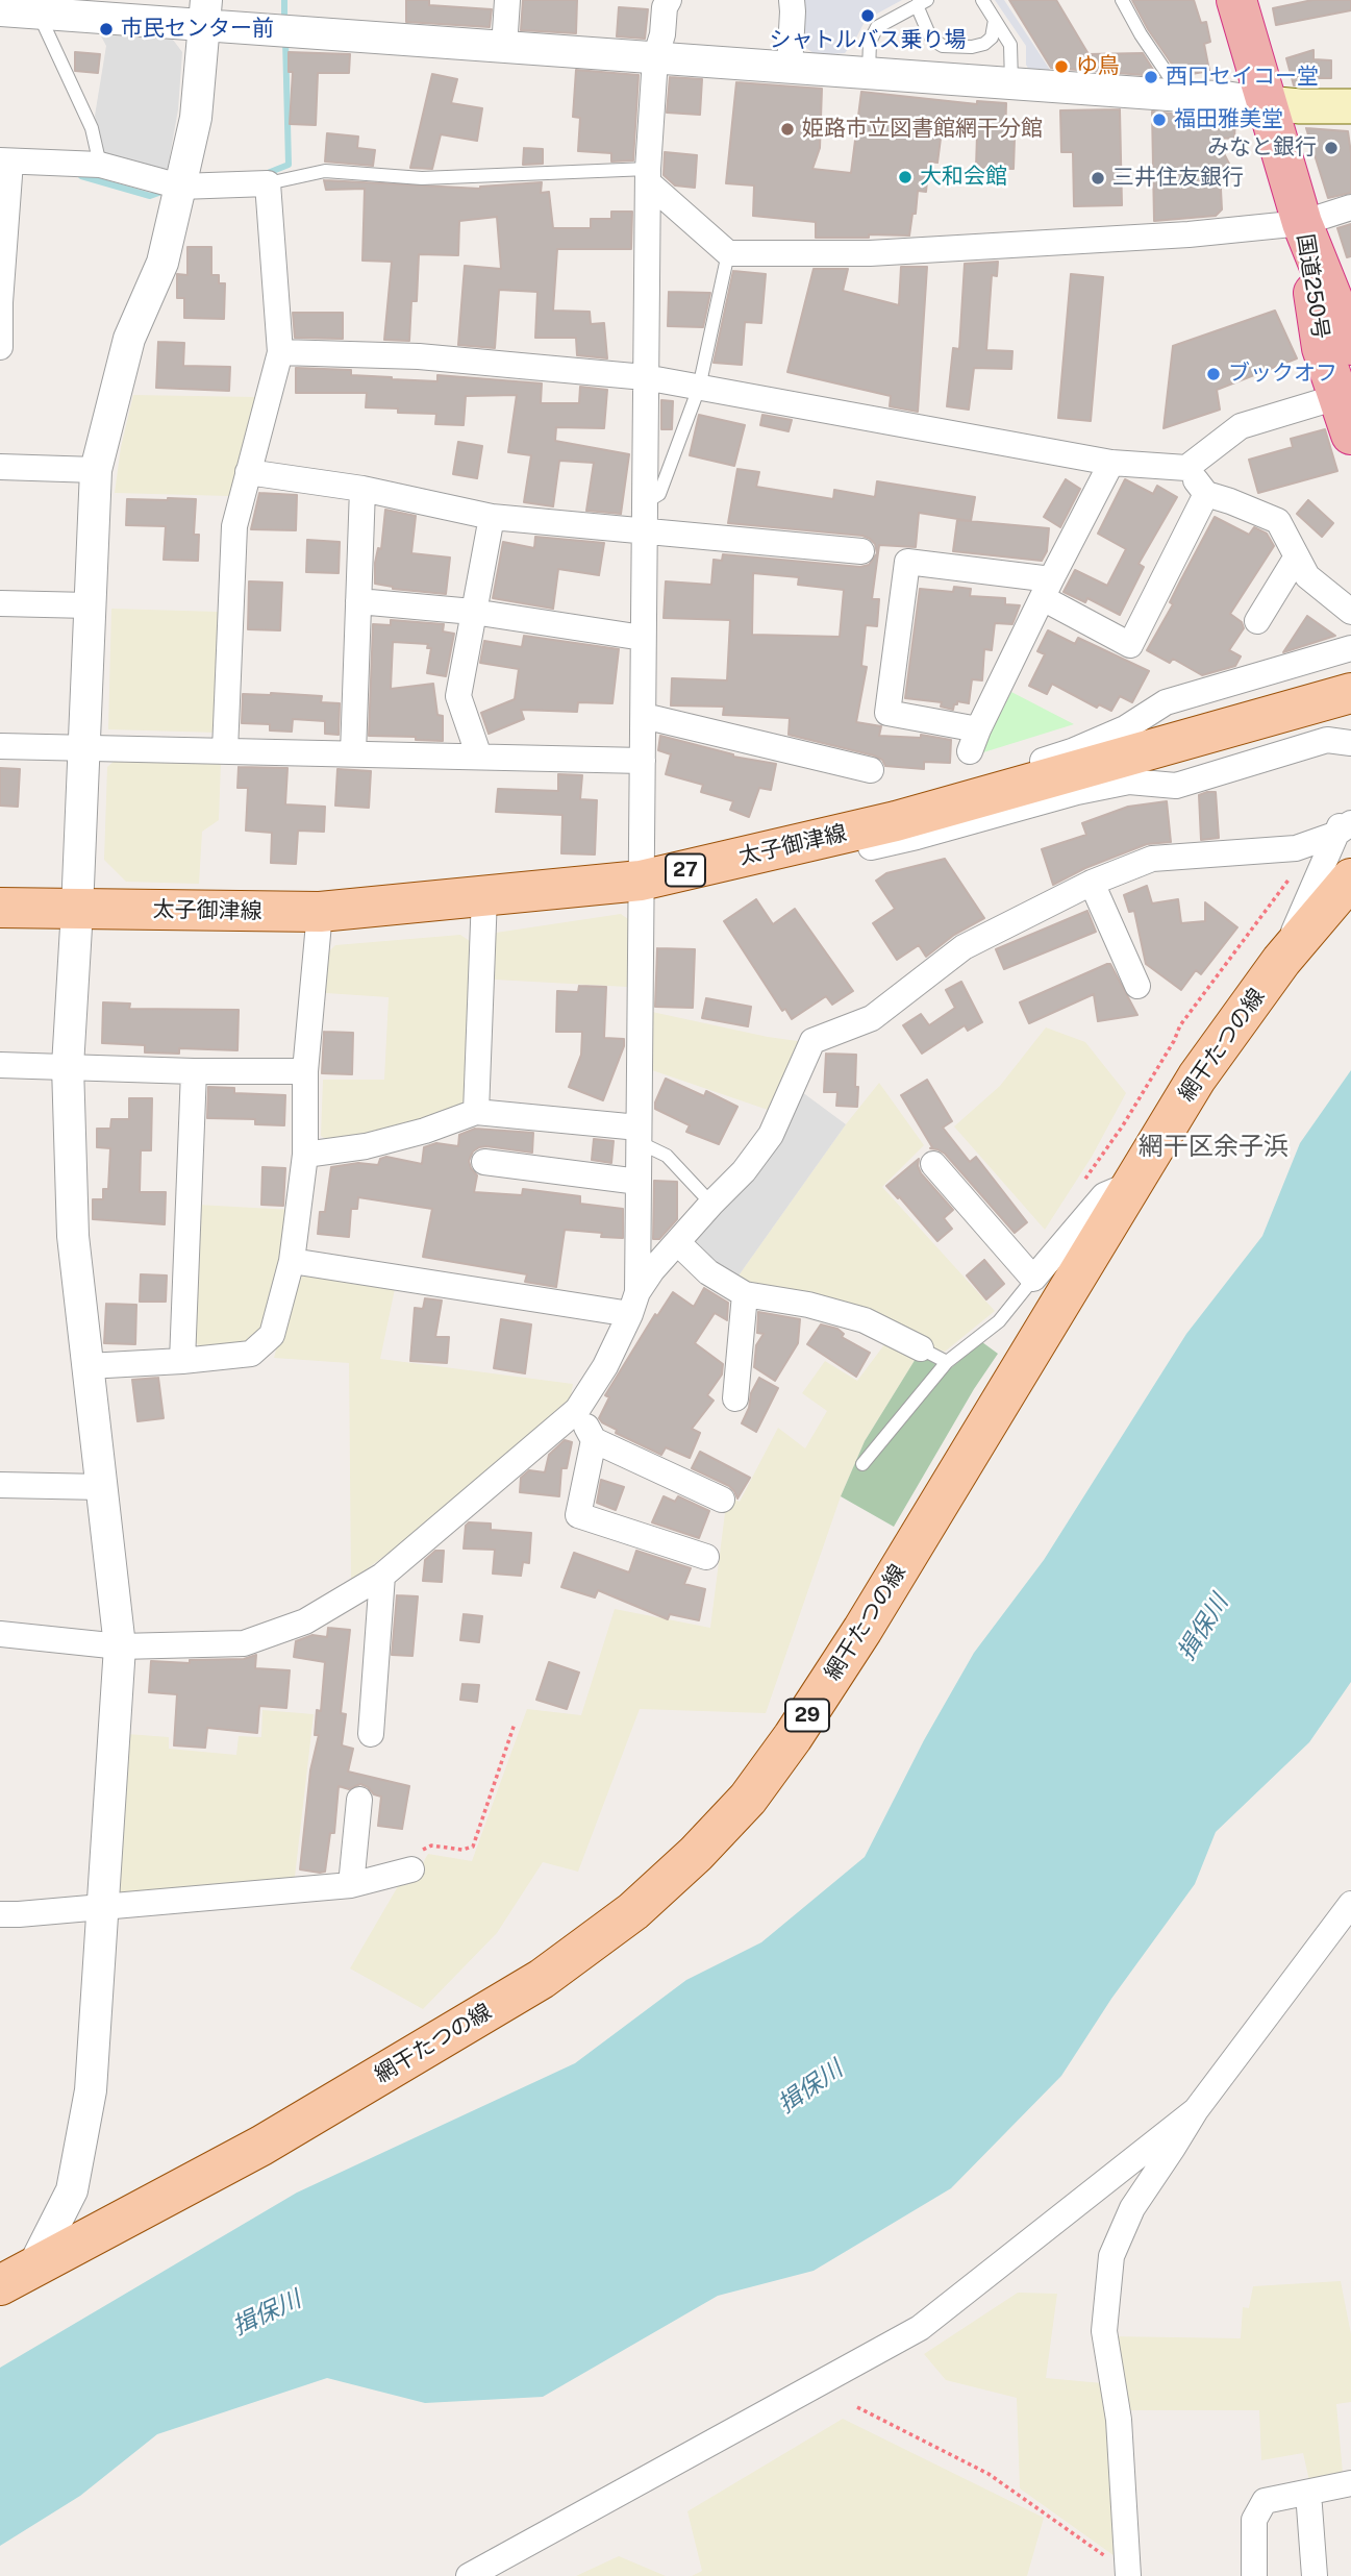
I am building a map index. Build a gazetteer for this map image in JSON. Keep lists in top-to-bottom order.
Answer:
{
  "streets": {
    "highway": ["国道250号"],
    "main road": [
      "太子御津線",
      "27",
      "網干たつの線",
      "29"
    ]
  },
  "districts": ["網干区余子浜"],
  "water": ["揖保川"],
  "places": [
    "シャトルバス乗り場",
    "市民センター前",
    "ゆ鳥",
    "西口セイコー堂",
    "福田雅美堂",
    "姫路市立図書館網干分館",
    "みなと銀行",
    "大和会館",
    "三井住友銀行",
    "ブックオフ"
  ]
}
